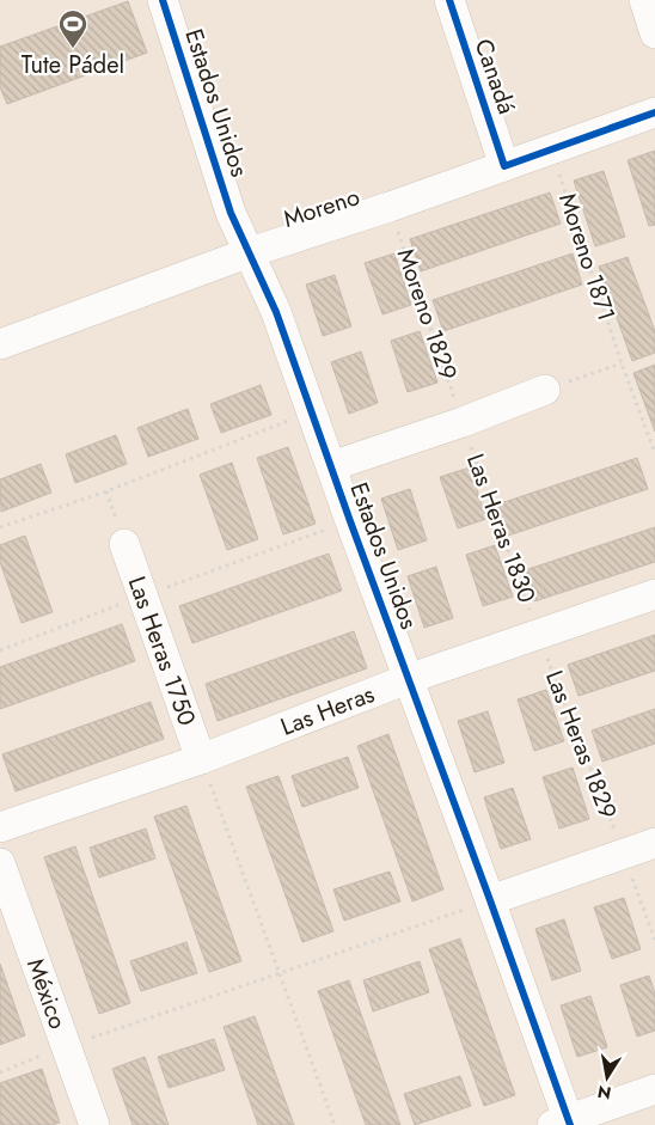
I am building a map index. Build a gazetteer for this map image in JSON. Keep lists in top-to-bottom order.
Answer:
{
  "streets": {
    "street": [
      "Canadá",
      "Estados Unidos",
      "Moreno",
      "Las Heras 1750",
      "Las Heras",
      "México"
    ],
    "path": [
      "Moreno 1871",
      "Moreno 1829",
      "Las Heras 1830",
      "Las Heras 1829"
    ]
  },
  "crossings": [
    ["Canadá", "Moreno"],
    ["Estados Unidos", "Moreno"],
    ["Estados Unidos", "Las Heras"],
    ["Moreno", "Moreno 1871"],
    ["Moreno", "Moreno 1829"],
    ["Moreno 1829", "Las Heras 1830"],
    ["Las Heras 1830", "Las Heras"],
    ["Las Heras 1830", "Las Heras 1829"],
    ["Las Heras 1750", "Las Heras"],
    ["Las Heras", "Las Heras 1829"]
  ],
  "places": {
    "sports": ["Tute Pádel"]
  },
  "north": "bottom"
}
